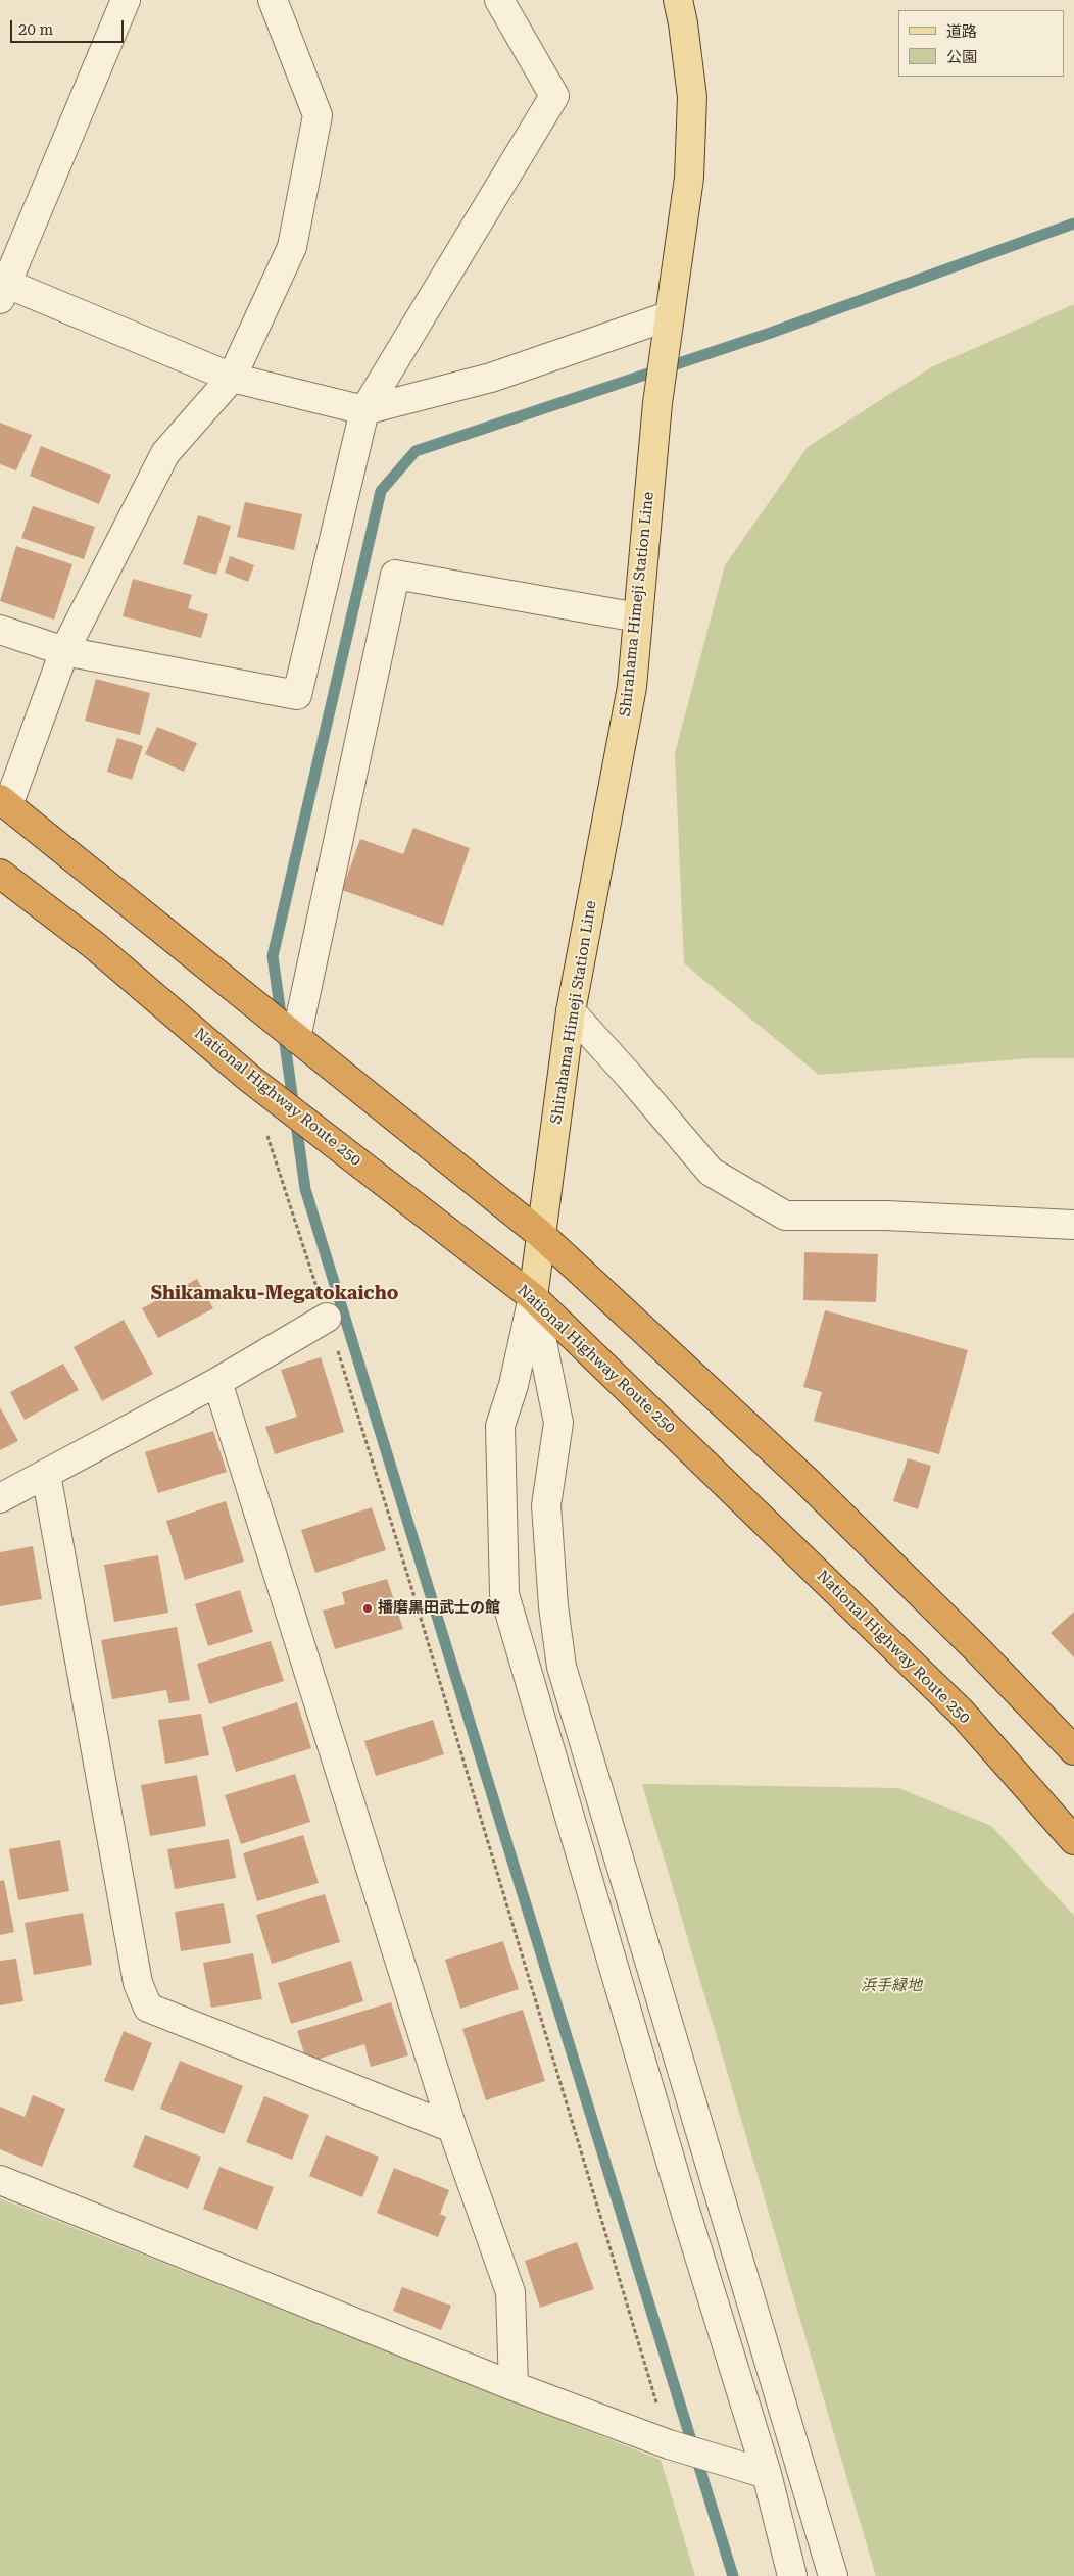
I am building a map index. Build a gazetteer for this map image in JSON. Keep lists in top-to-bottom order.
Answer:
{
  "streets": {
    "highway": ["National Highway Route 250"],
    "main road": ["Shirahama Himeji Station Line"]
  },
  "crossings": [
    ["Shirahama Himeji Station Line", "National Highway Route 250"]
  ],
  "districts": ["Shikamaku-Megatokaicho"],
  "parks": ["浜手緑地"],
  "places": ["播磨黒田武士の館"],
  "legend": ["道路", "公園"],
  "scale_bar": "20 m"
}
